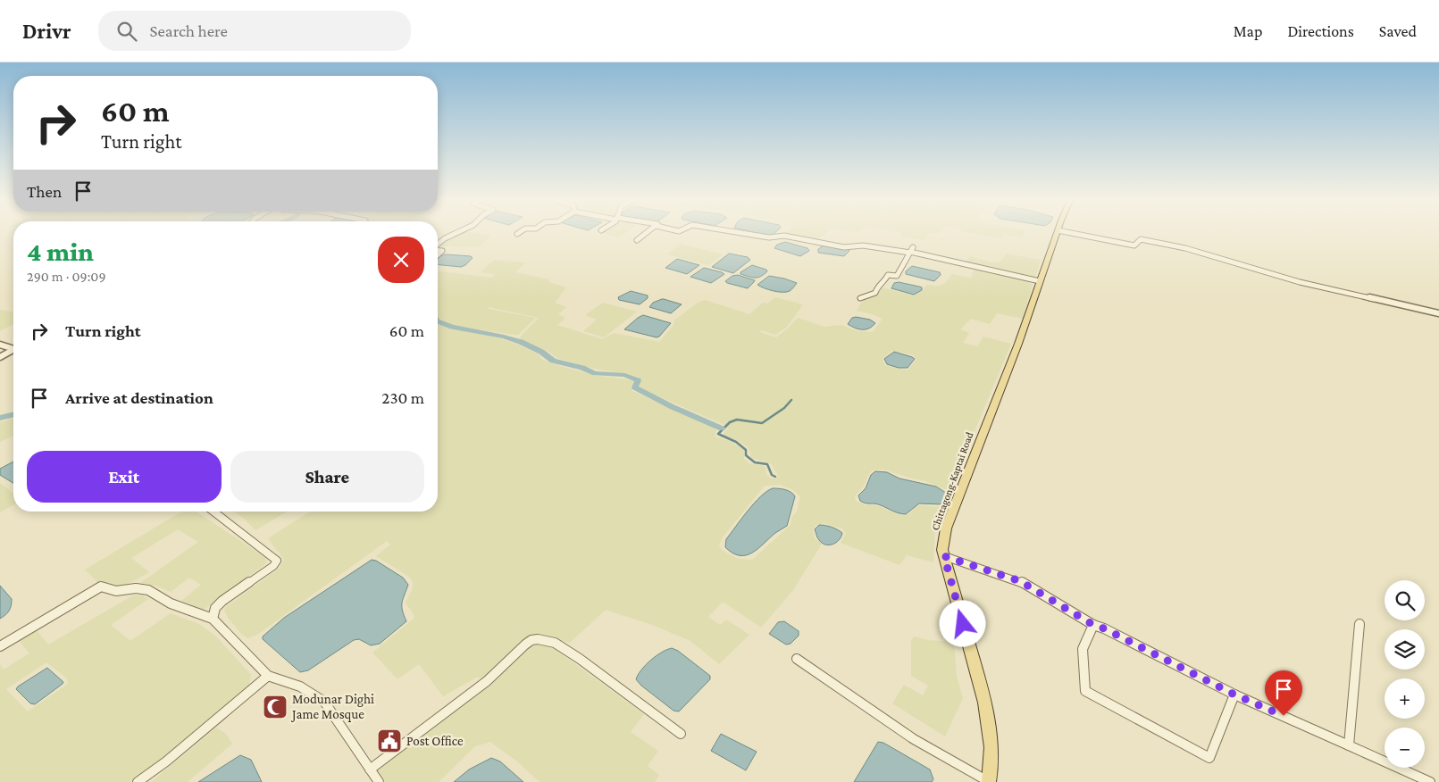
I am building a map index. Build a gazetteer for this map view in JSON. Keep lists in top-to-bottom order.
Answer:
{
  "streets": {
    "main road": ["Chittagong-Kaptai Road"]
  },
  "places": {
    "mosque": ["Modunar Dighi Jame Mosque"],
    "public building": ["Post Office"]
  },
  "page": {
    "header": "Drivr",
    "search": "Search here",
    "nav": ["Map", "Directions", "Saved"],
    "turn": ["60 m", "Turn right"],
    "then": "Then",
    "heading": ["4 min", "290 m · 09:09"],
    "list": [
      {
        "name": "Turn right",
        "value": "60 m"
      },
      {
        "name": "Arrive at destination",
        "value": "230 m"
      }
    ],
    "buttons": ["Exit", "Share"],
    "map_buttons": ["+", "−"]
  }
}
